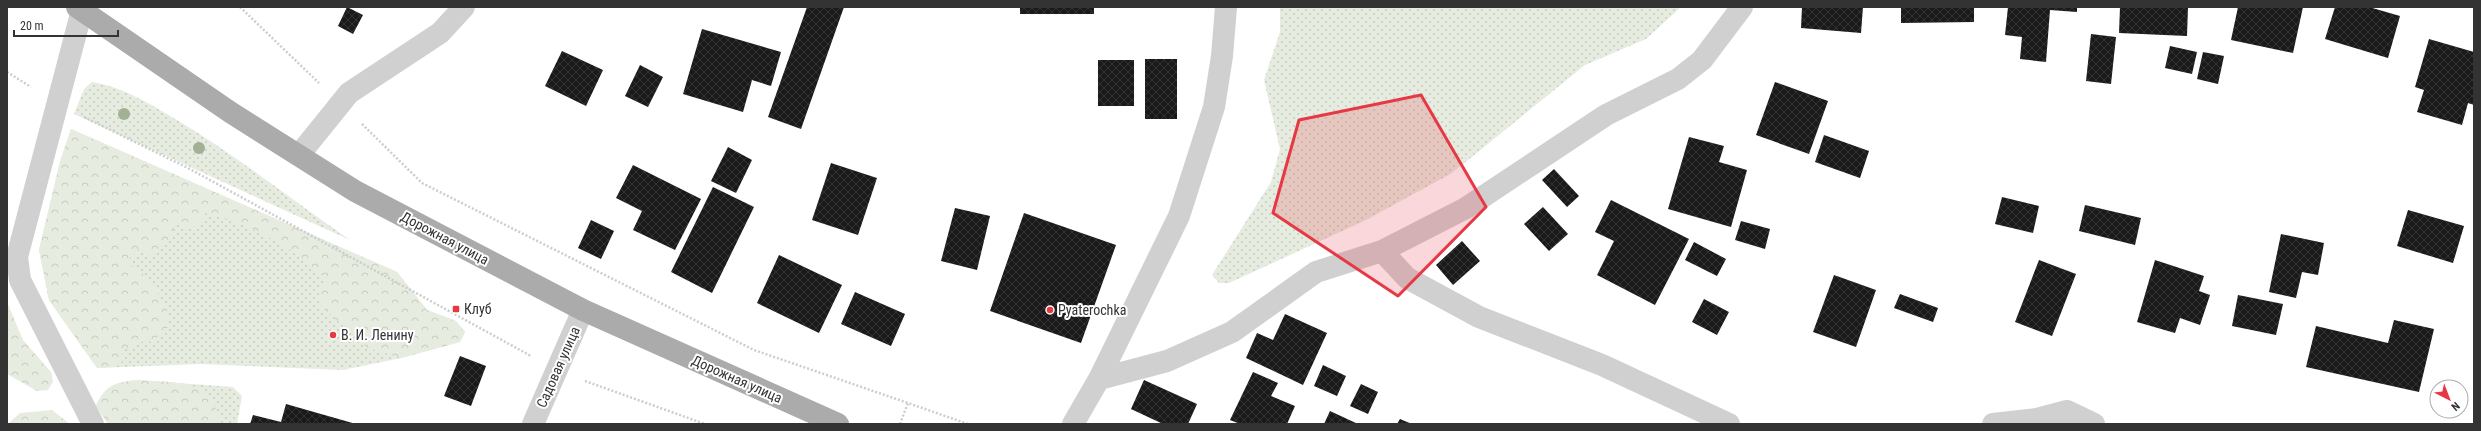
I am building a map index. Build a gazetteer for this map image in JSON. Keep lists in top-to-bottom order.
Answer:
{
  "streets": {
    "main road": ["Дорожная улица"],
    "street": ["Садовая улица"]
  },
  "crossings": [
    ["Дорожная улица", "Садовая улица"]
  ],
  "places": {
    "transit": ["Клуб"],
    "other": ["Pyaterochka", "В. И. Ленину"]
  },
  "scale_bar": "20 m",
  "north": "bottom right"
}
